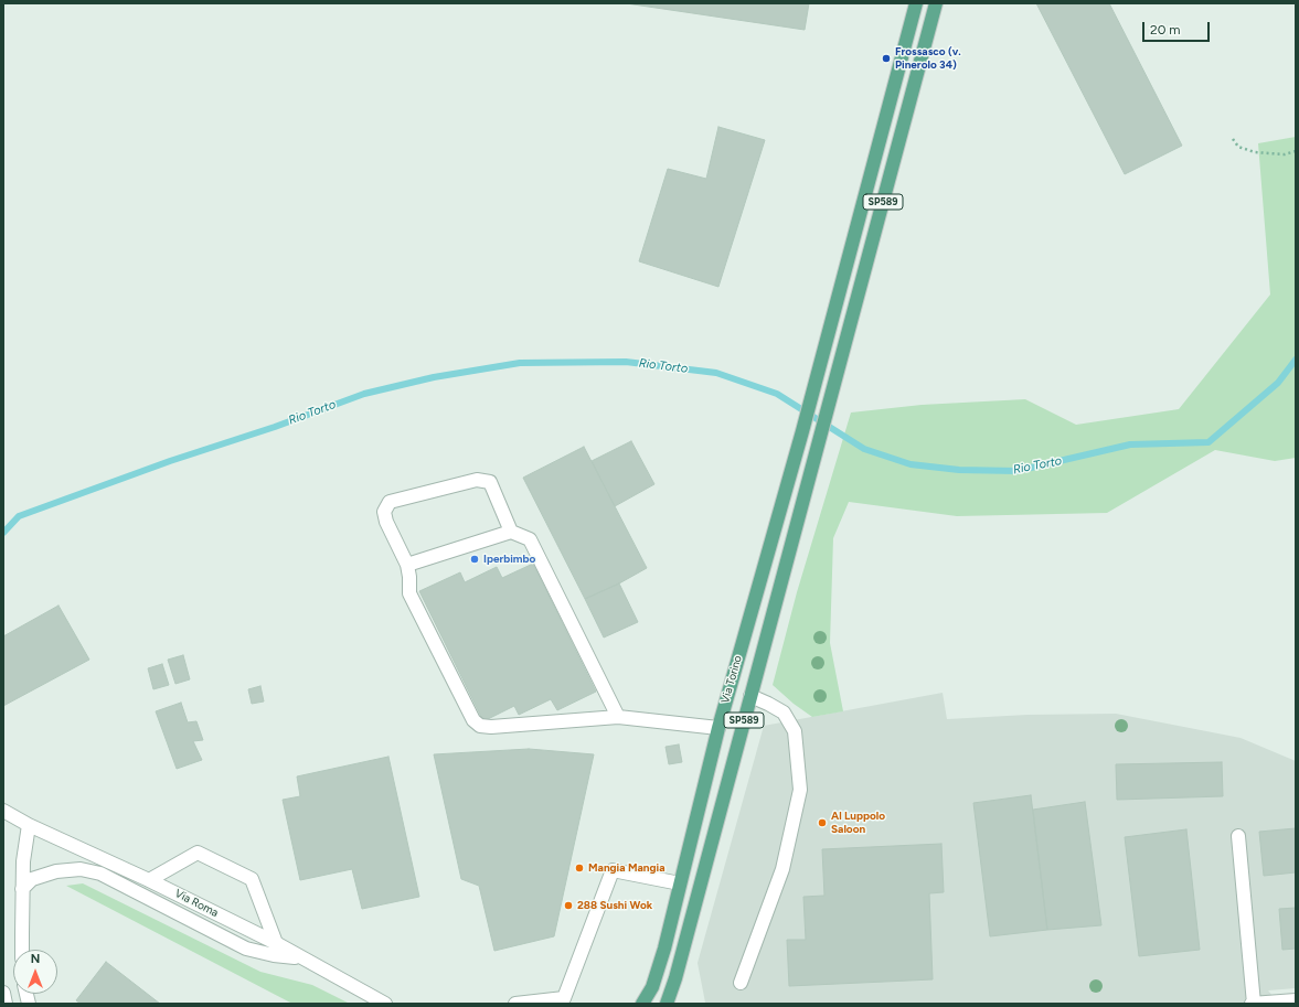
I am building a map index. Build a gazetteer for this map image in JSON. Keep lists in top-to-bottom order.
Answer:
{
  "streets": {
    "main road": ["SP589", "Via Torino"],
    "street": ["Via Roma"]
  },
  "water": ["Rio Torto"],
  "places": [
    "Frossasco (v. Pinerolo 34)",
    "Iperbimbo",
    "Al Luppolo Saloon",
    "Mangia Mangia",
    "288 Sushi Wok"
  ],
  "scale_bar": "20 m",
  "north": "top"
}
